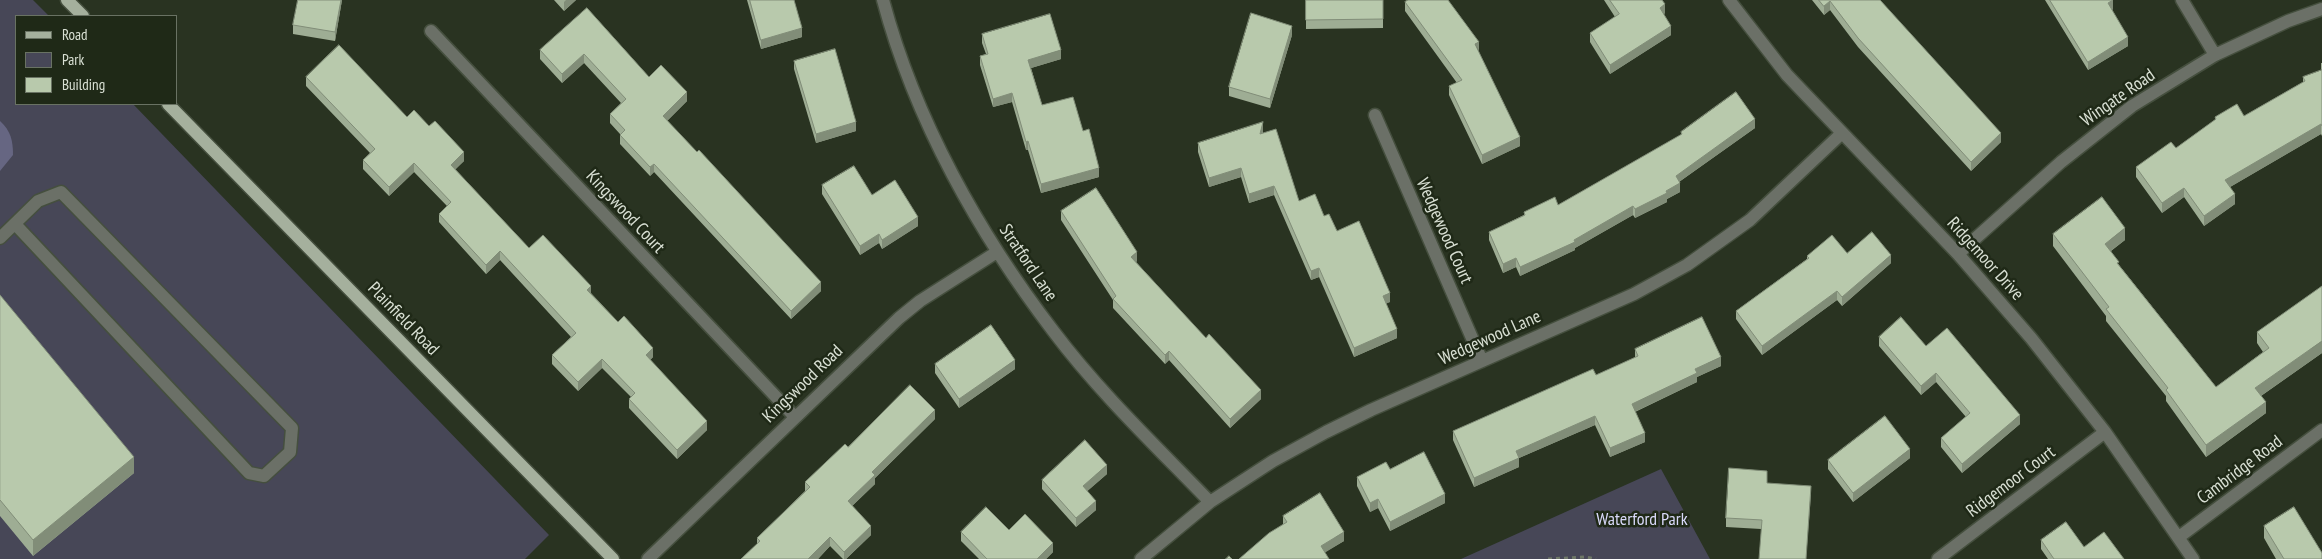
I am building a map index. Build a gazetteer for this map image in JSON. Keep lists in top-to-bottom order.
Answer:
{
  "streets": {
    "main road": ["Plainfield Road"],
    "street": [
      "Wingate Road",
      "Kingswood Court",
      "Wedgewood Court",
      "Ridgemoor Drive",
      "Stratford Lane",
      "Wedgewood Lane",
      "Kingswood Road",
      "Cambridge Road",
      "Ridgemoor Court"
    ]
  },
  "crossings": [
    ["Wingate Road", "Ridgemoor Drive"],
    ["Kingswood Court", "Kingswood Road"],
    ["Wedgewood Court", "Wedgewood Lane"],
    ["Ridgemoor Drive", "Wedgewood Lane"],
    ["Ridgemoor Drive", "Cambridge Road"],
    ["Ridgemoor Drive", "Ridgemoor Court"],
    ["Stratford Lane", "Wedgewood Lane"],
    ["Stratford Lane", "Kingswood Road"]
  ],
  "parks": ["Waterford Park"],
  "legend": ["Road", "Park", "Building"]
}
